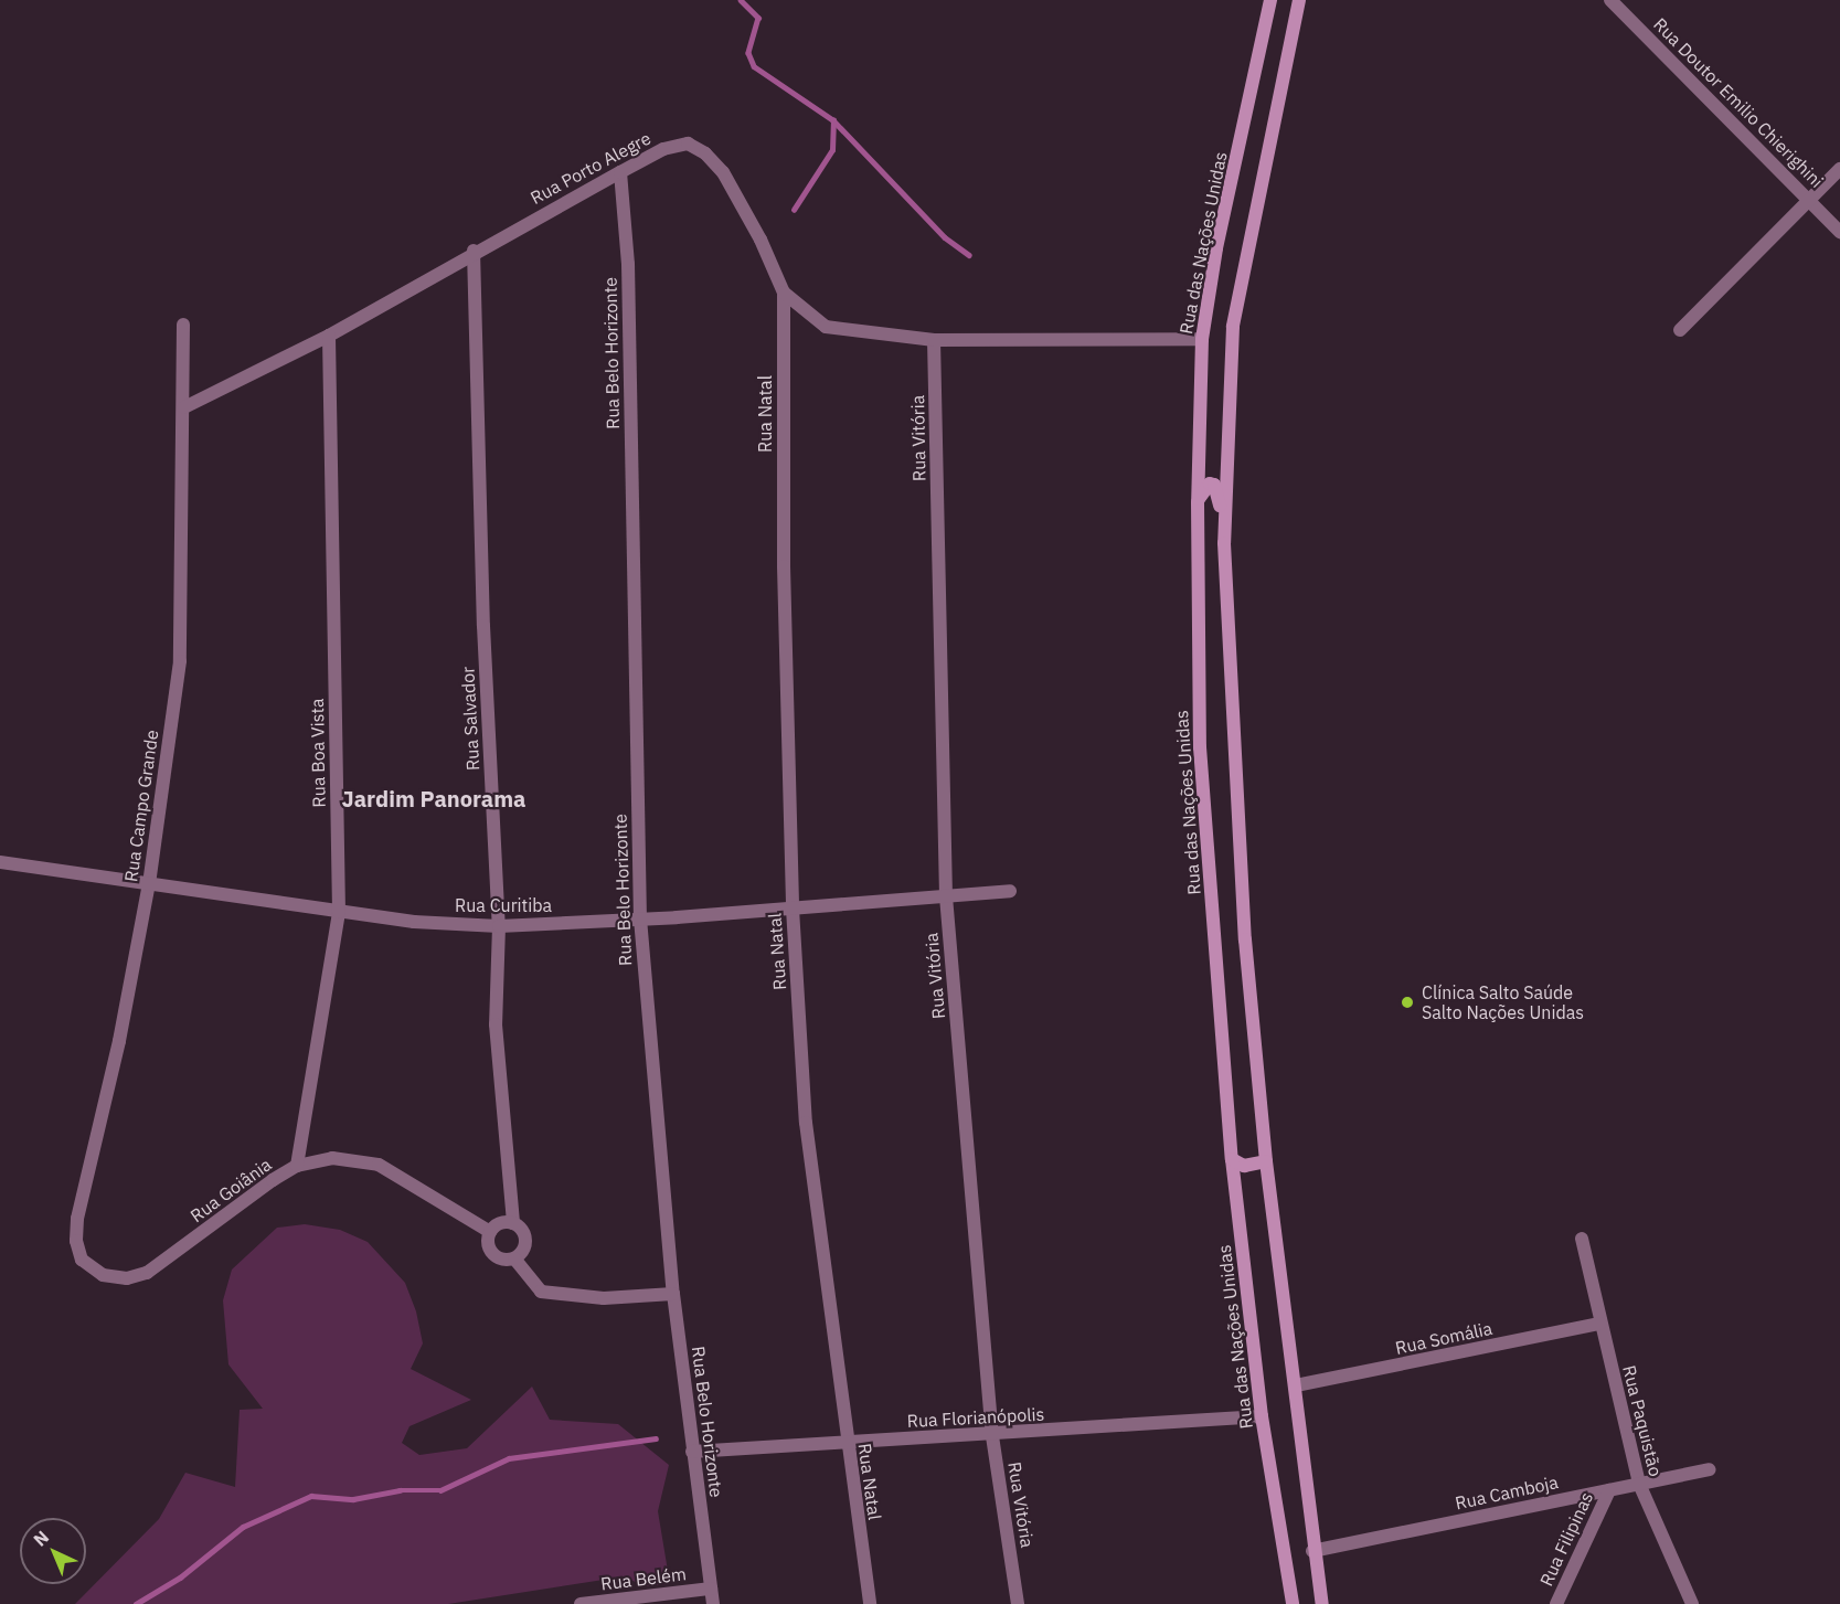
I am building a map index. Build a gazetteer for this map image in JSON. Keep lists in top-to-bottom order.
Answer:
{
  "streets": {
    "main road": ["Rua das Nações Unidas"],
    "street": [
      "Rua Doutor Emilio Chierighini",
      "Rua Porto Alegre",
      "Rua Belo Horizonte",
      "Rua Natal",
      "Rua Vitória",
      "Rua Salvador",
      "Rua Boa Vista",
      "Rua Campo Grande",
      "Rua Curitiba",
      "Rua Goiânia",
      "Rua Somália",
      "Rua Florianópolis",
      "Rua Paquistão",
      "Rua Camboja",
      "Rua Filipinas",
      "Rua Belém"
    ]
  },
  "crossings": [
    ["Rua Porto Alegre", "Rua das Nações Unidas"],
    ["Rua Porto Alegre", "Rua Belo Horizonte"],
    ["Rua Porto Alegre", "Rua Natal"],
    ["Rua Porto Alegre", "Rua Vitória"],
    ["Rua Porto Alegre", "Rua Salvador"],
    ["Rua Porto Alegre", "Rua Boa Vista"],
    ["Rua Porto Alegre", "Rua Campo Grande"],
    ["Rua das Nações Unidas", "Rua Florianópolis"],
    ["Rua Belo Horizonte", "Rua Curitiba"],
    ["Rua Belo Horizonte", "Rua Florianópolis"],
    ["Rua Belo Horizonte", "Rua Belém"],
    ["Rua Natal", "Rua Curitiba"],
    ["Rua Natal", "Rua Florianópolis"],
    ["Rua Vitória", "Rua Curitiba"],
    ["Rua Vitória", "Rua Florianópolis"],
    ["Rua Salvador", "Rua Curitiba"],
    ["Rua Salvador", "Rua Goiânia"],
    ["Rua Boa Vista", "Rua Curitiba"],
    ["Rua Boa Vista", "Rua Goiânia"],
    ["Rua Campo Grande", "Rua Curitiba"],
    ["Rua Campo Grande", "Rua Goiânia"],
    ["Rua Somália", "Rua Paquistão"],
    ["Rua Paquistão", "Rua Camboja"],
    ["Rua Camboja", "Rua Filipinas"]
  ],
  "districts": ["Jardim Panorama"],
  "places": ["Clínica Salto Saúde Salto Nações Unidas"],
  "north": "top left"
}
